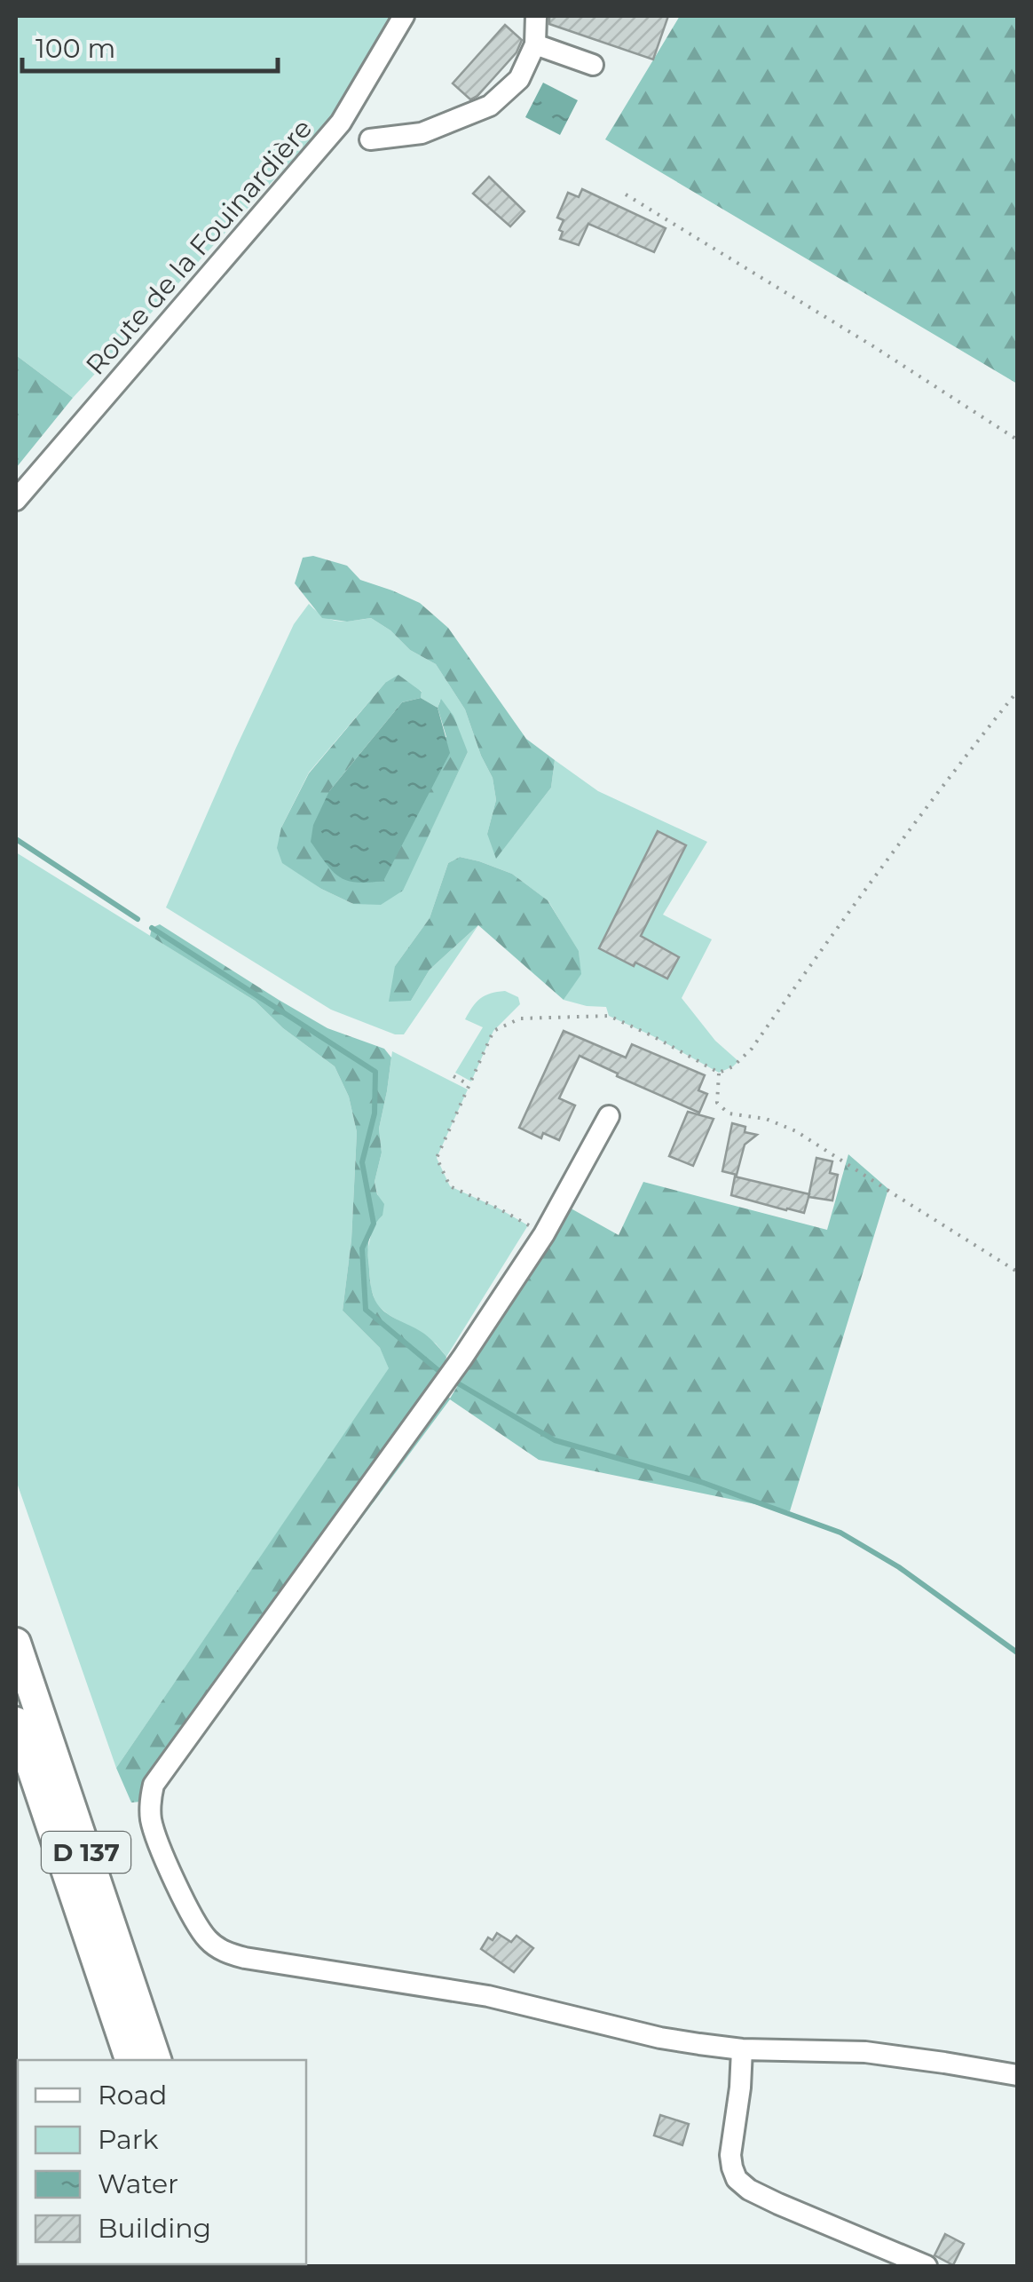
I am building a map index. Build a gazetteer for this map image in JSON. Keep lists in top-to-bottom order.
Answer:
{
  "streets": {
    "highway": ["D 137"],
    "street": ["Route de la Fouinardière"]
  },
  "legend": [
    "Road",
    "Park",
    "Water",
    "Building"
  ],
  "scale_bar": "100 m"
}
